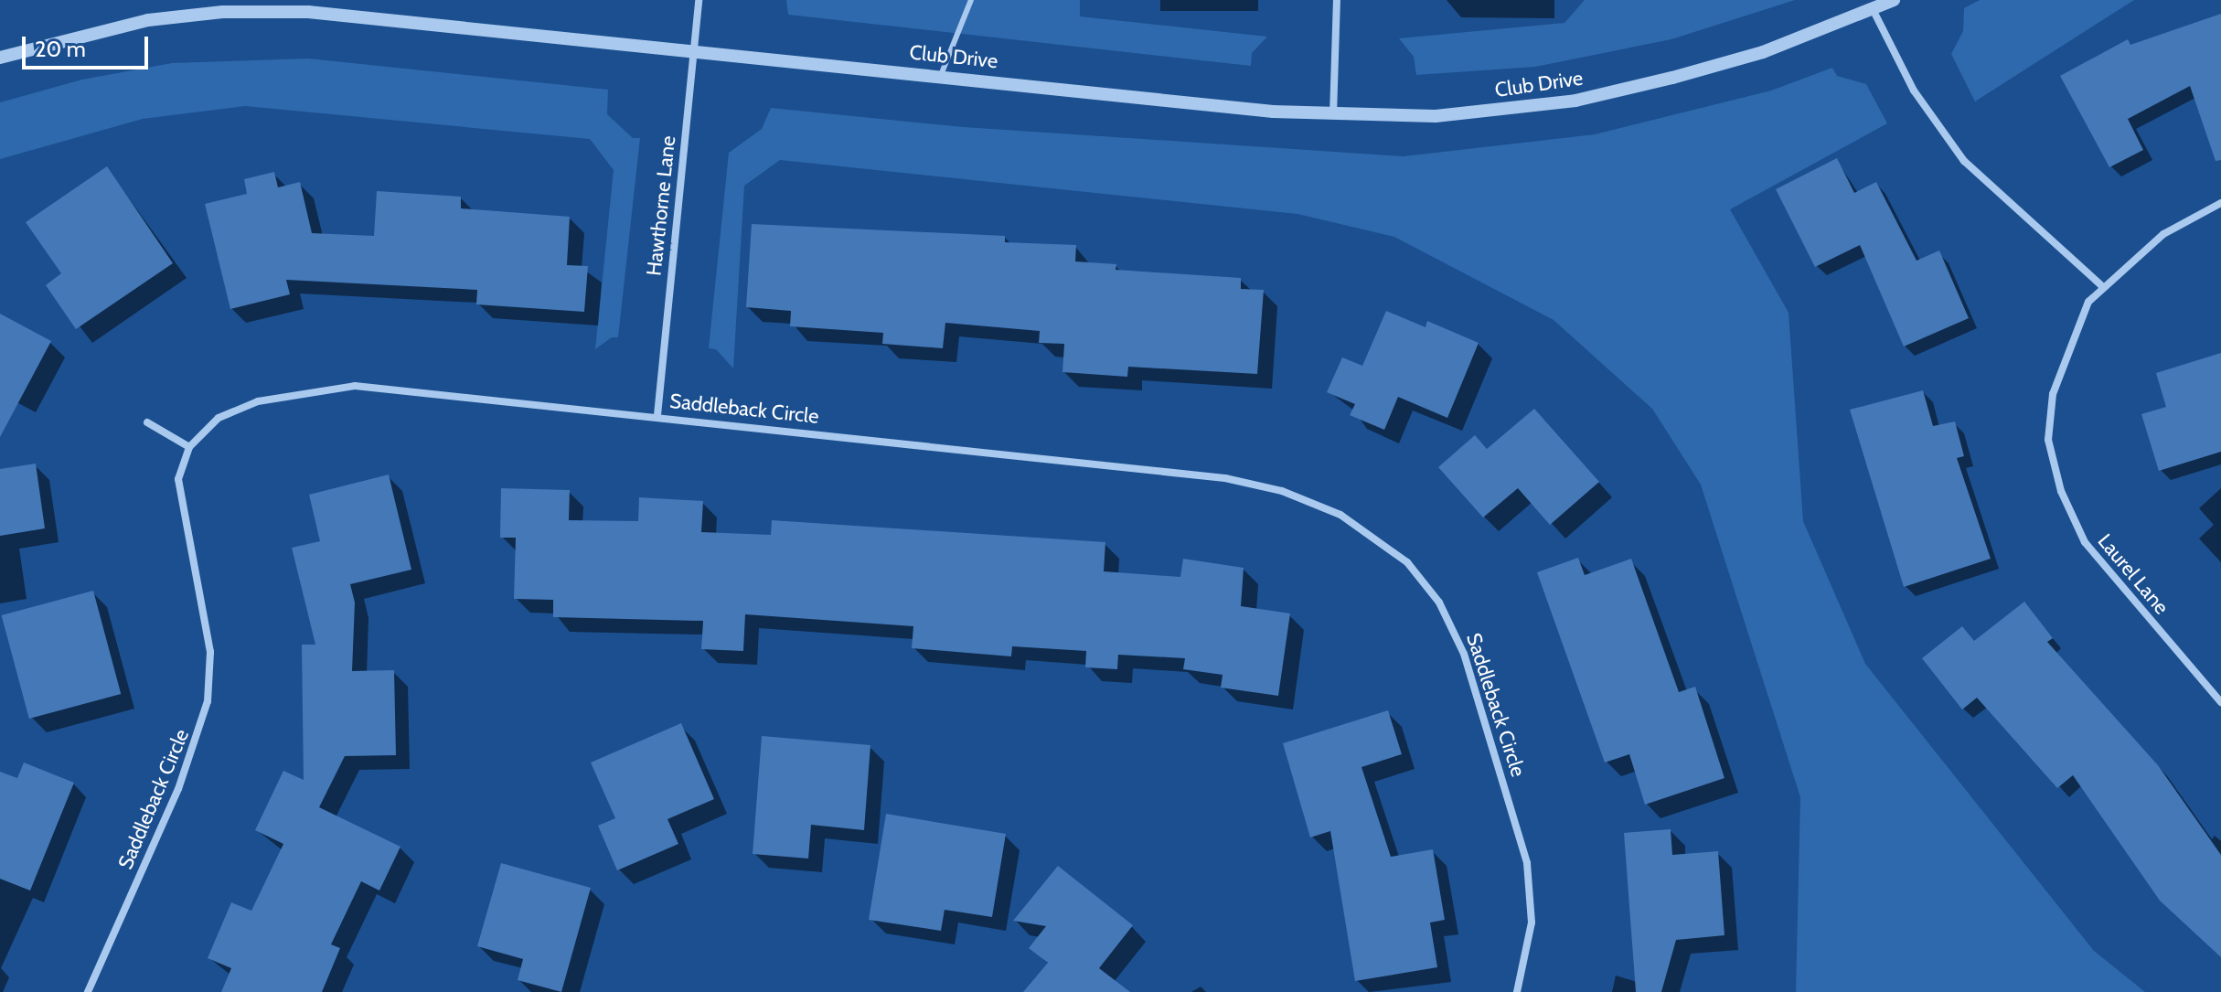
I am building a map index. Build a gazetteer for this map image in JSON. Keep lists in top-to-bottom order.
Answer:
{
  "streets": {
    "street": [
      "Club Drive",
      "Hawthorne Lane",
      "Saddleback Circle",
      "Laurel Lane"
    ]
  },
  "crossings": [
    ["Club Drive", "Hawthorne Lane"],
    ["Hawthorne Lane", "Saddleback Circle"]
  ],
  "scale_bar": "20 m"
}
